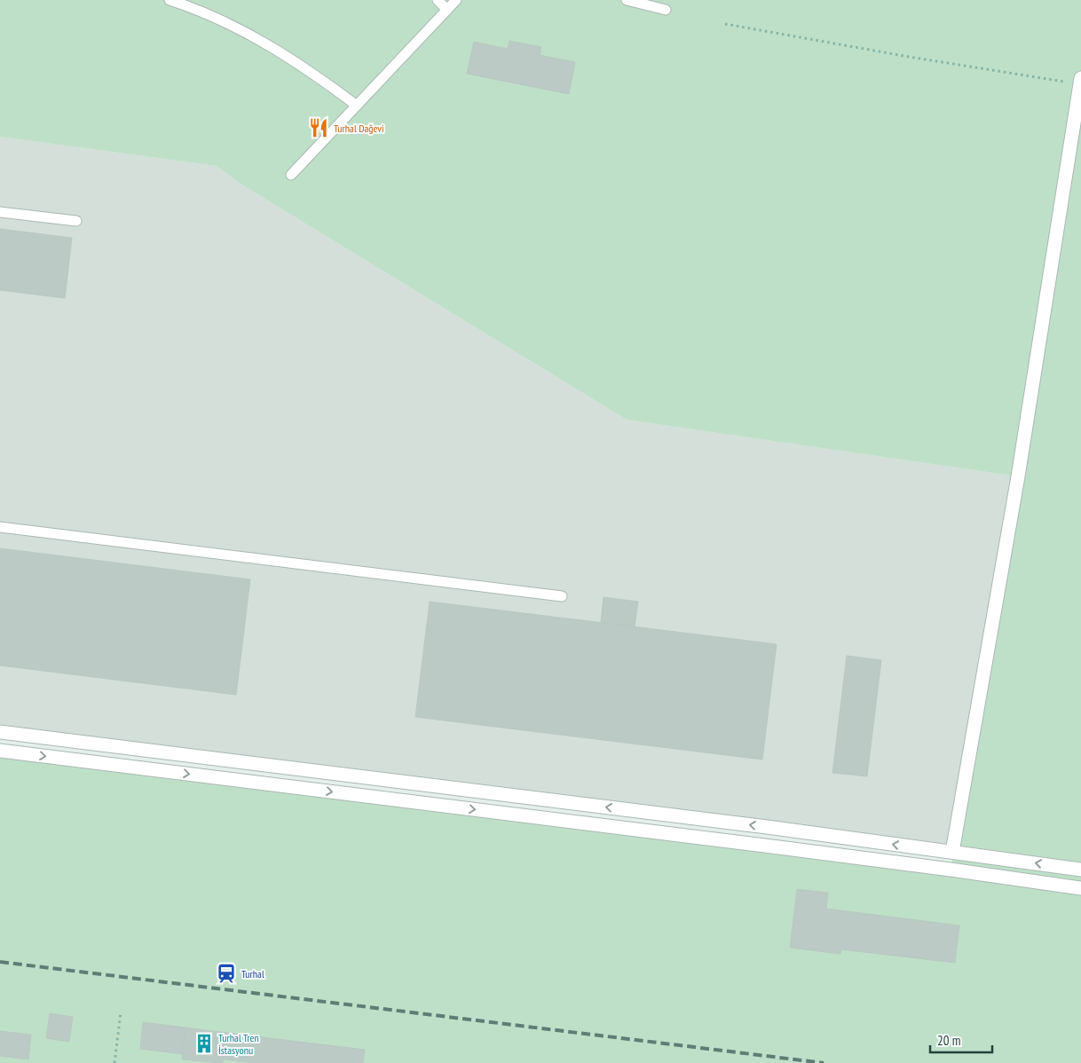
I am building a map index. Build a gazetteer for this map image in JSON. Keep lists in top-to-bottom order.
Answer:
{
  "places": {
    "restaurant": ["Turhal Dağevi"],
    "station": ["Turhal"],
    "building": ["Turhal Tren İstasyonu"]
  },
  "scale_bar": "20 m"
}
